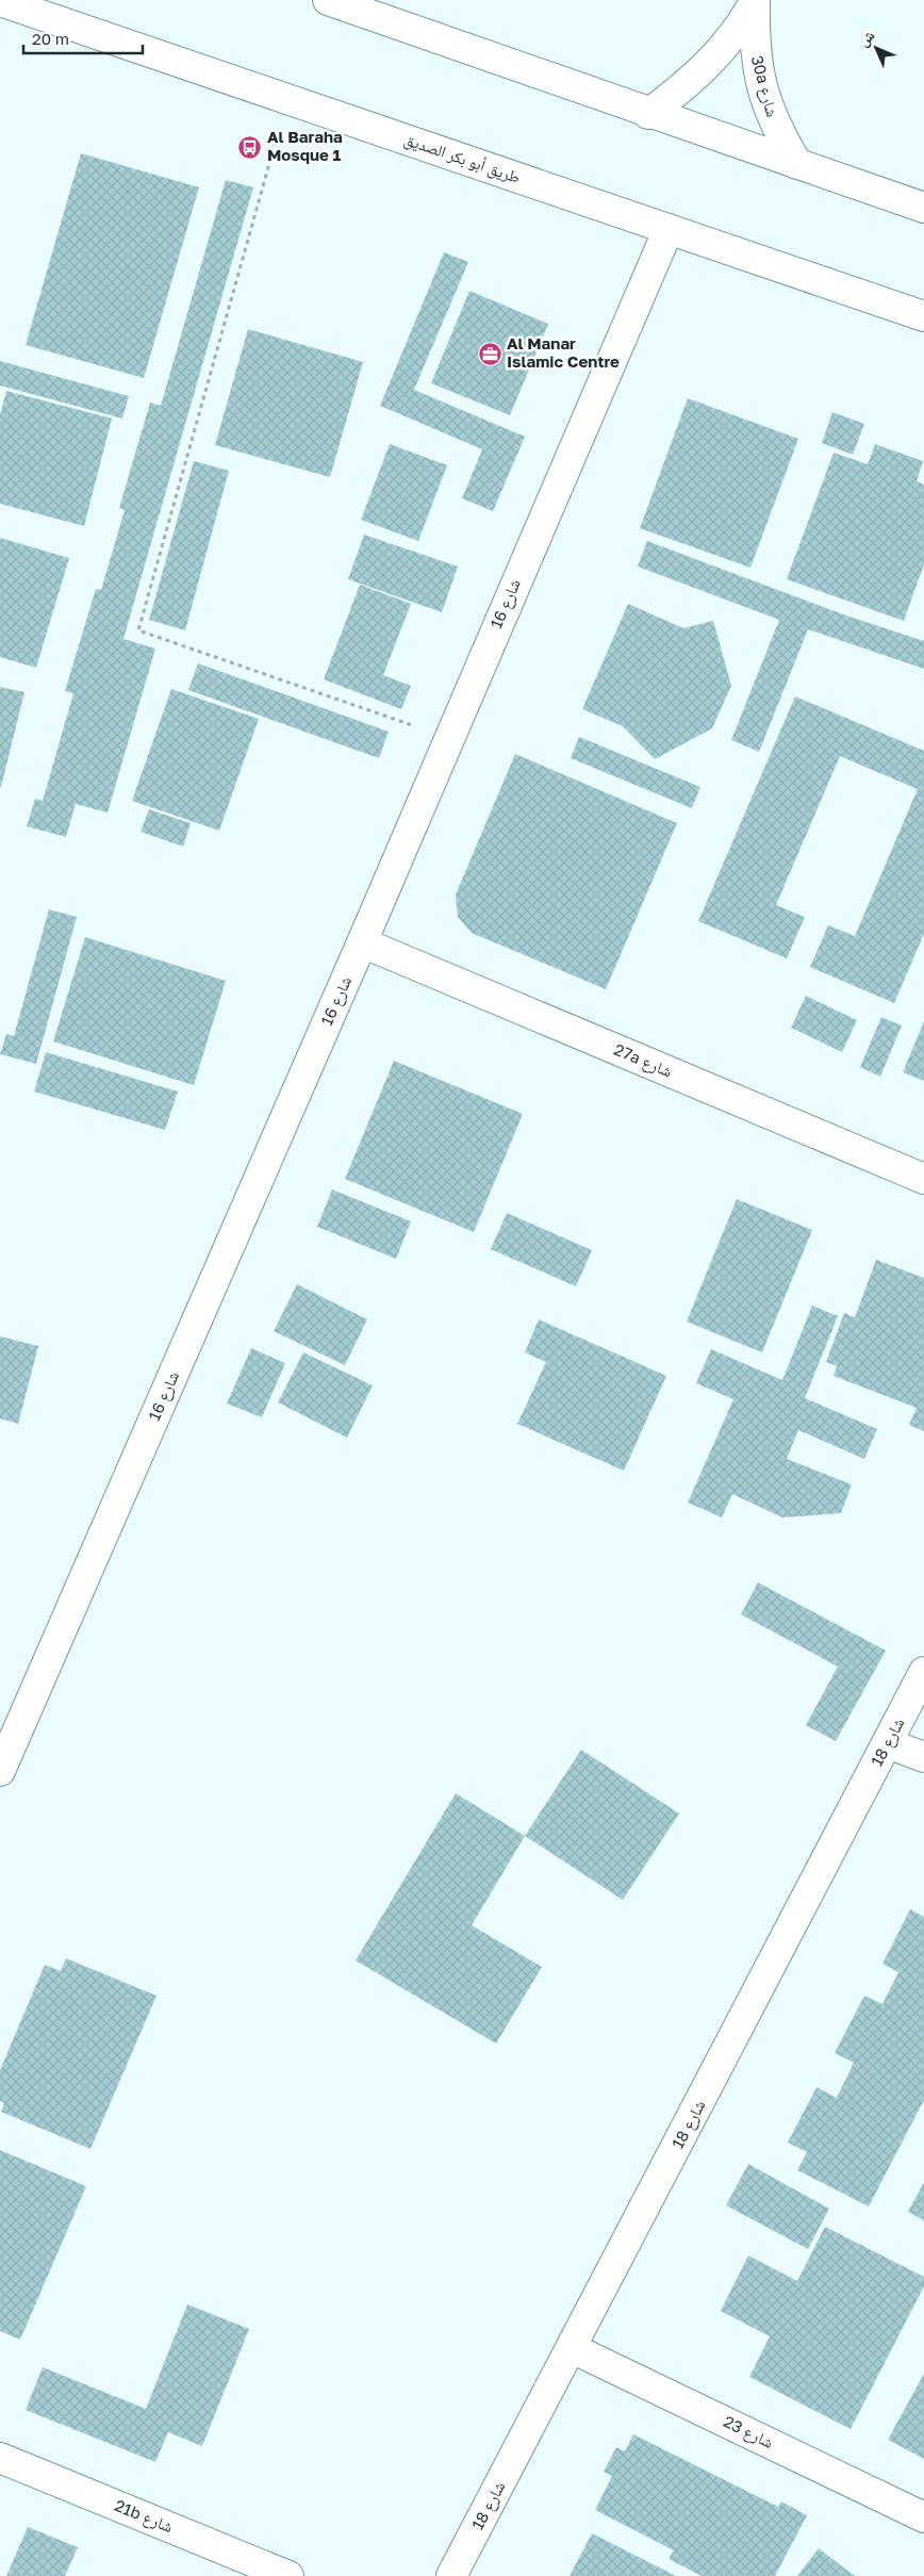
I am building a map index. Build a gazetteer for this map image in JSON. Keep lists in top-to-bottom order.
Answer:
{
  "streets": {
    "street": [
      "30a شارع",
      "طريق أبو بكر الصديق",
      "شارع 16",
      "27a شارع",
      "شارع 18",
      "شارع 23",
      "21b شارع"
    ]
  },
  "crossings": [
    ["طريق أبو بكر الصديق", "شارع 16"],
    ["شارع 16", "27a شارع"],
    ["شارع 18", "شارع 23"]
  ],
  "places": {
    "bus stop": ["Al Baraha Mosque 1"],
    "office": ["Al Manar Islamic Centre"]
  },
  "scale_bar": "20 m",
  "north": "top left"
}
